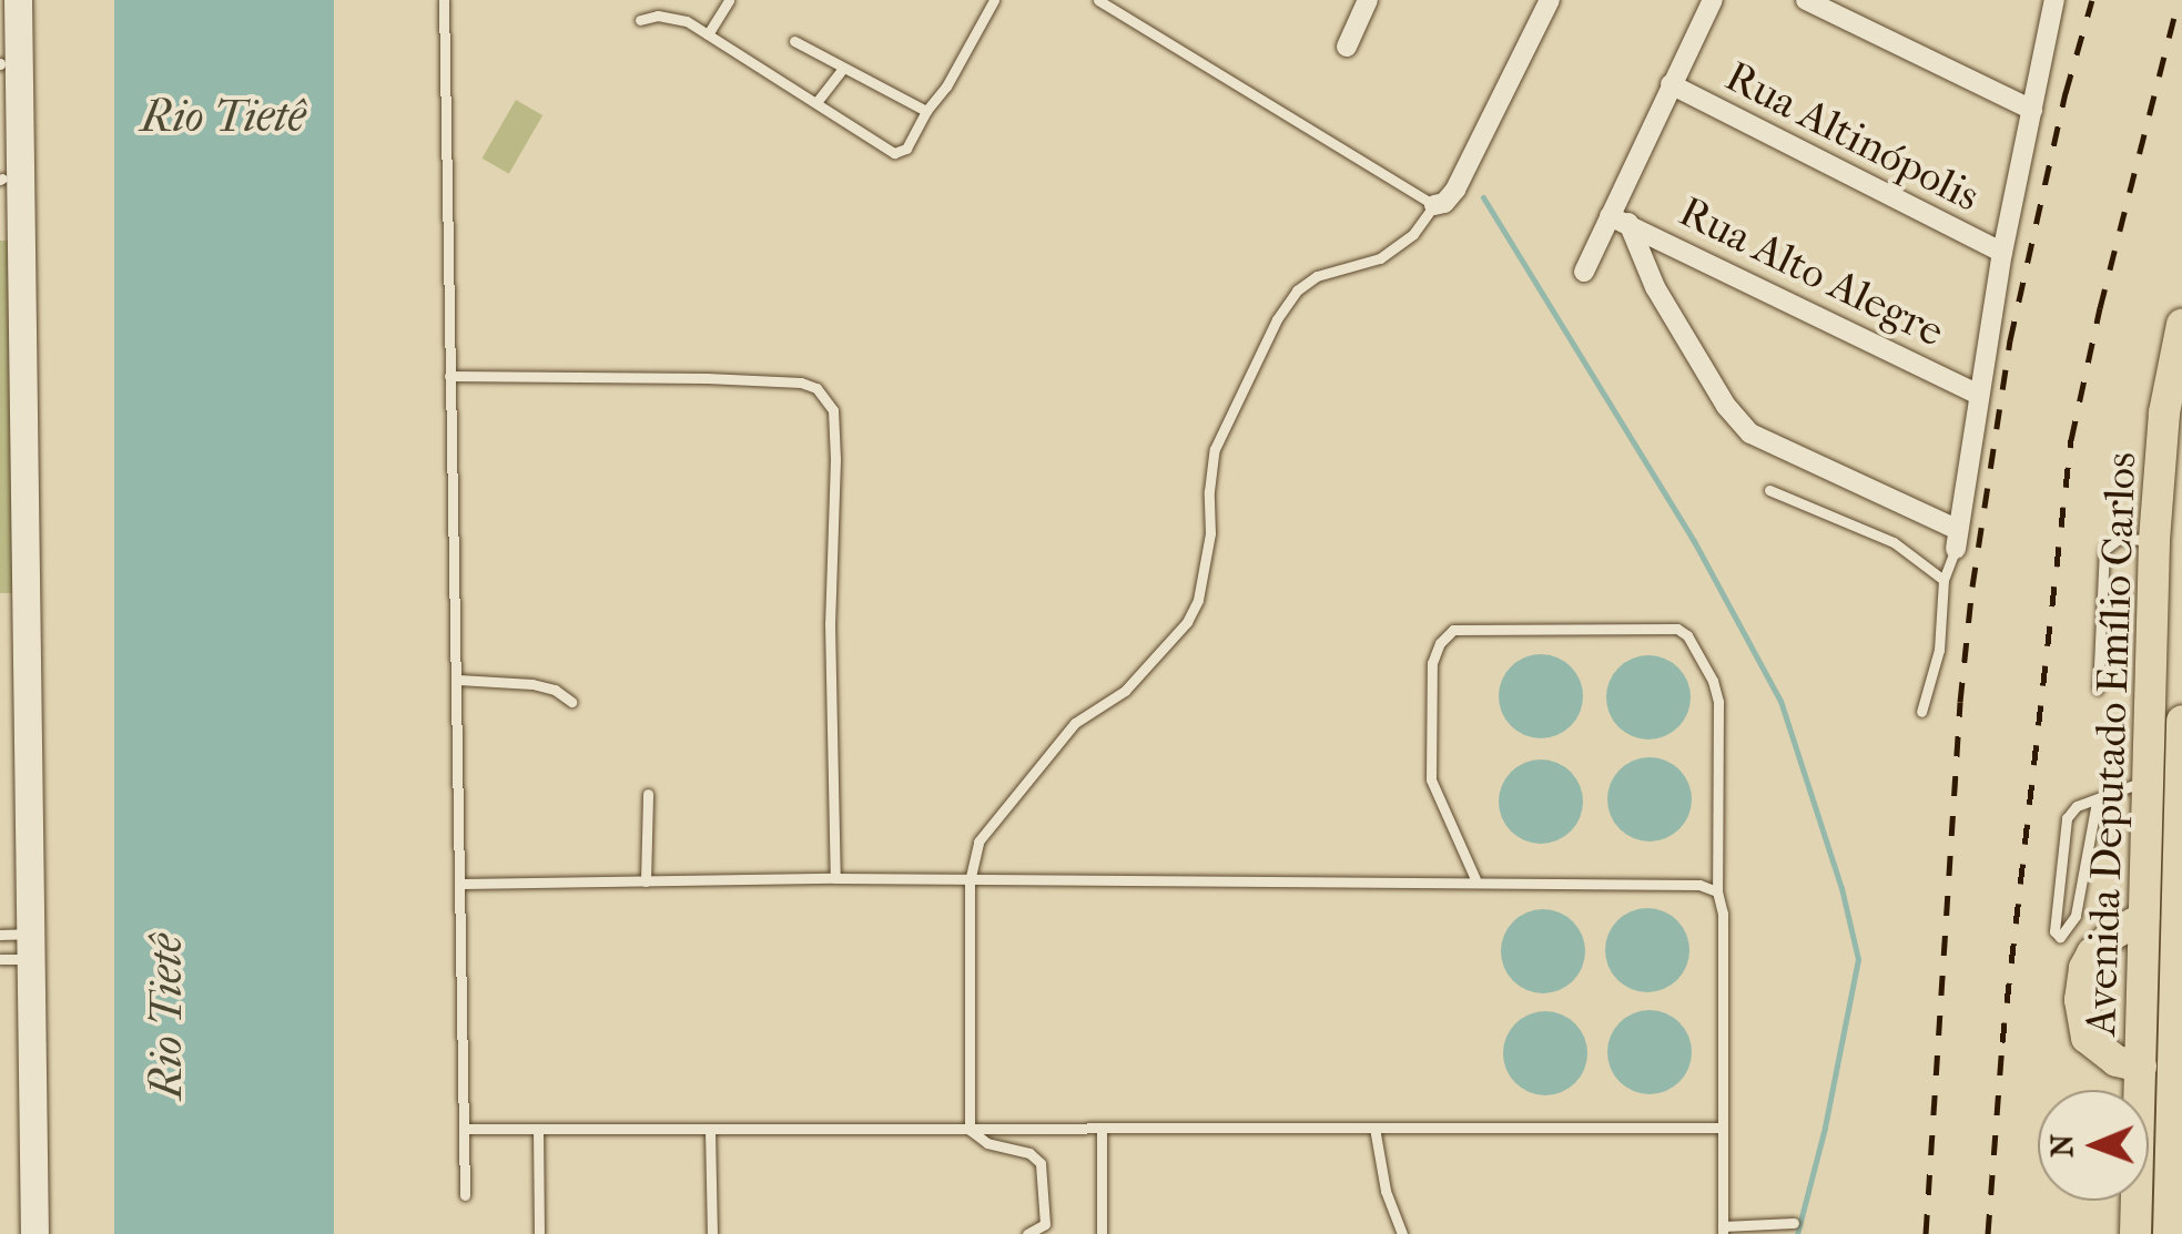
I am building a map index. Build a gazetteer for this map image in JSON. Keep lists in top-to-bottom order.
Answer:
{
  "streets": {
    "main road": ["Avenida Deputado Emílio Carlos"],
    "street": ["Rua Altinópolis", "Rua Alto Alegre"]
  },
  "water": ["Rio Tietê"],
  "north": "left"
}
